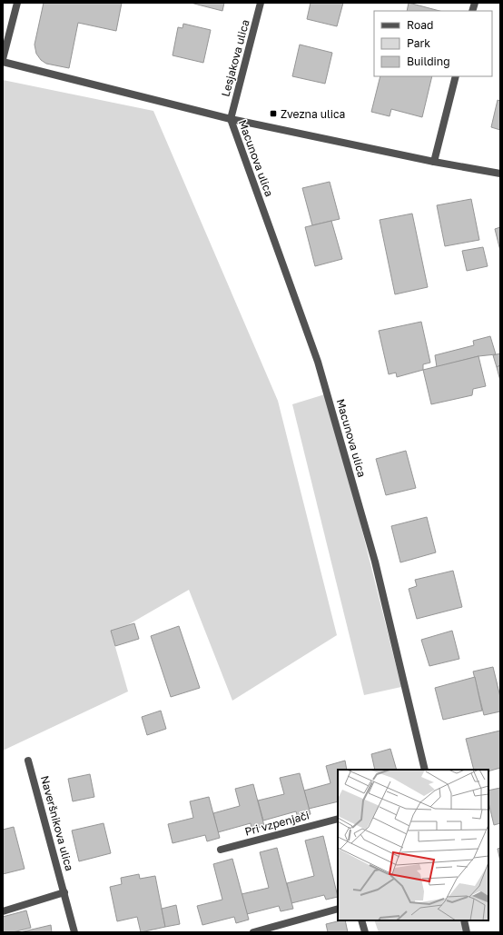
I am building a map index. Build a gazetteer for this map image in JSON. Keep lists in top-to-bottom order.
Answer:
{
  "streets": {
    "street": [
      "Lesjakova ulica",
      "Macunova ulica",
      "Naveršnikova ulica",
      "Pri vzpenjači"
    ]
  },
  "crossings": [
    ["Lesjakova ulica", "Macunova ulica"]
  ],
  "places": {
    "transit": ["Zvezna ulica"]
  },
  "legend": ["Road", "Park", "Building"]
}
